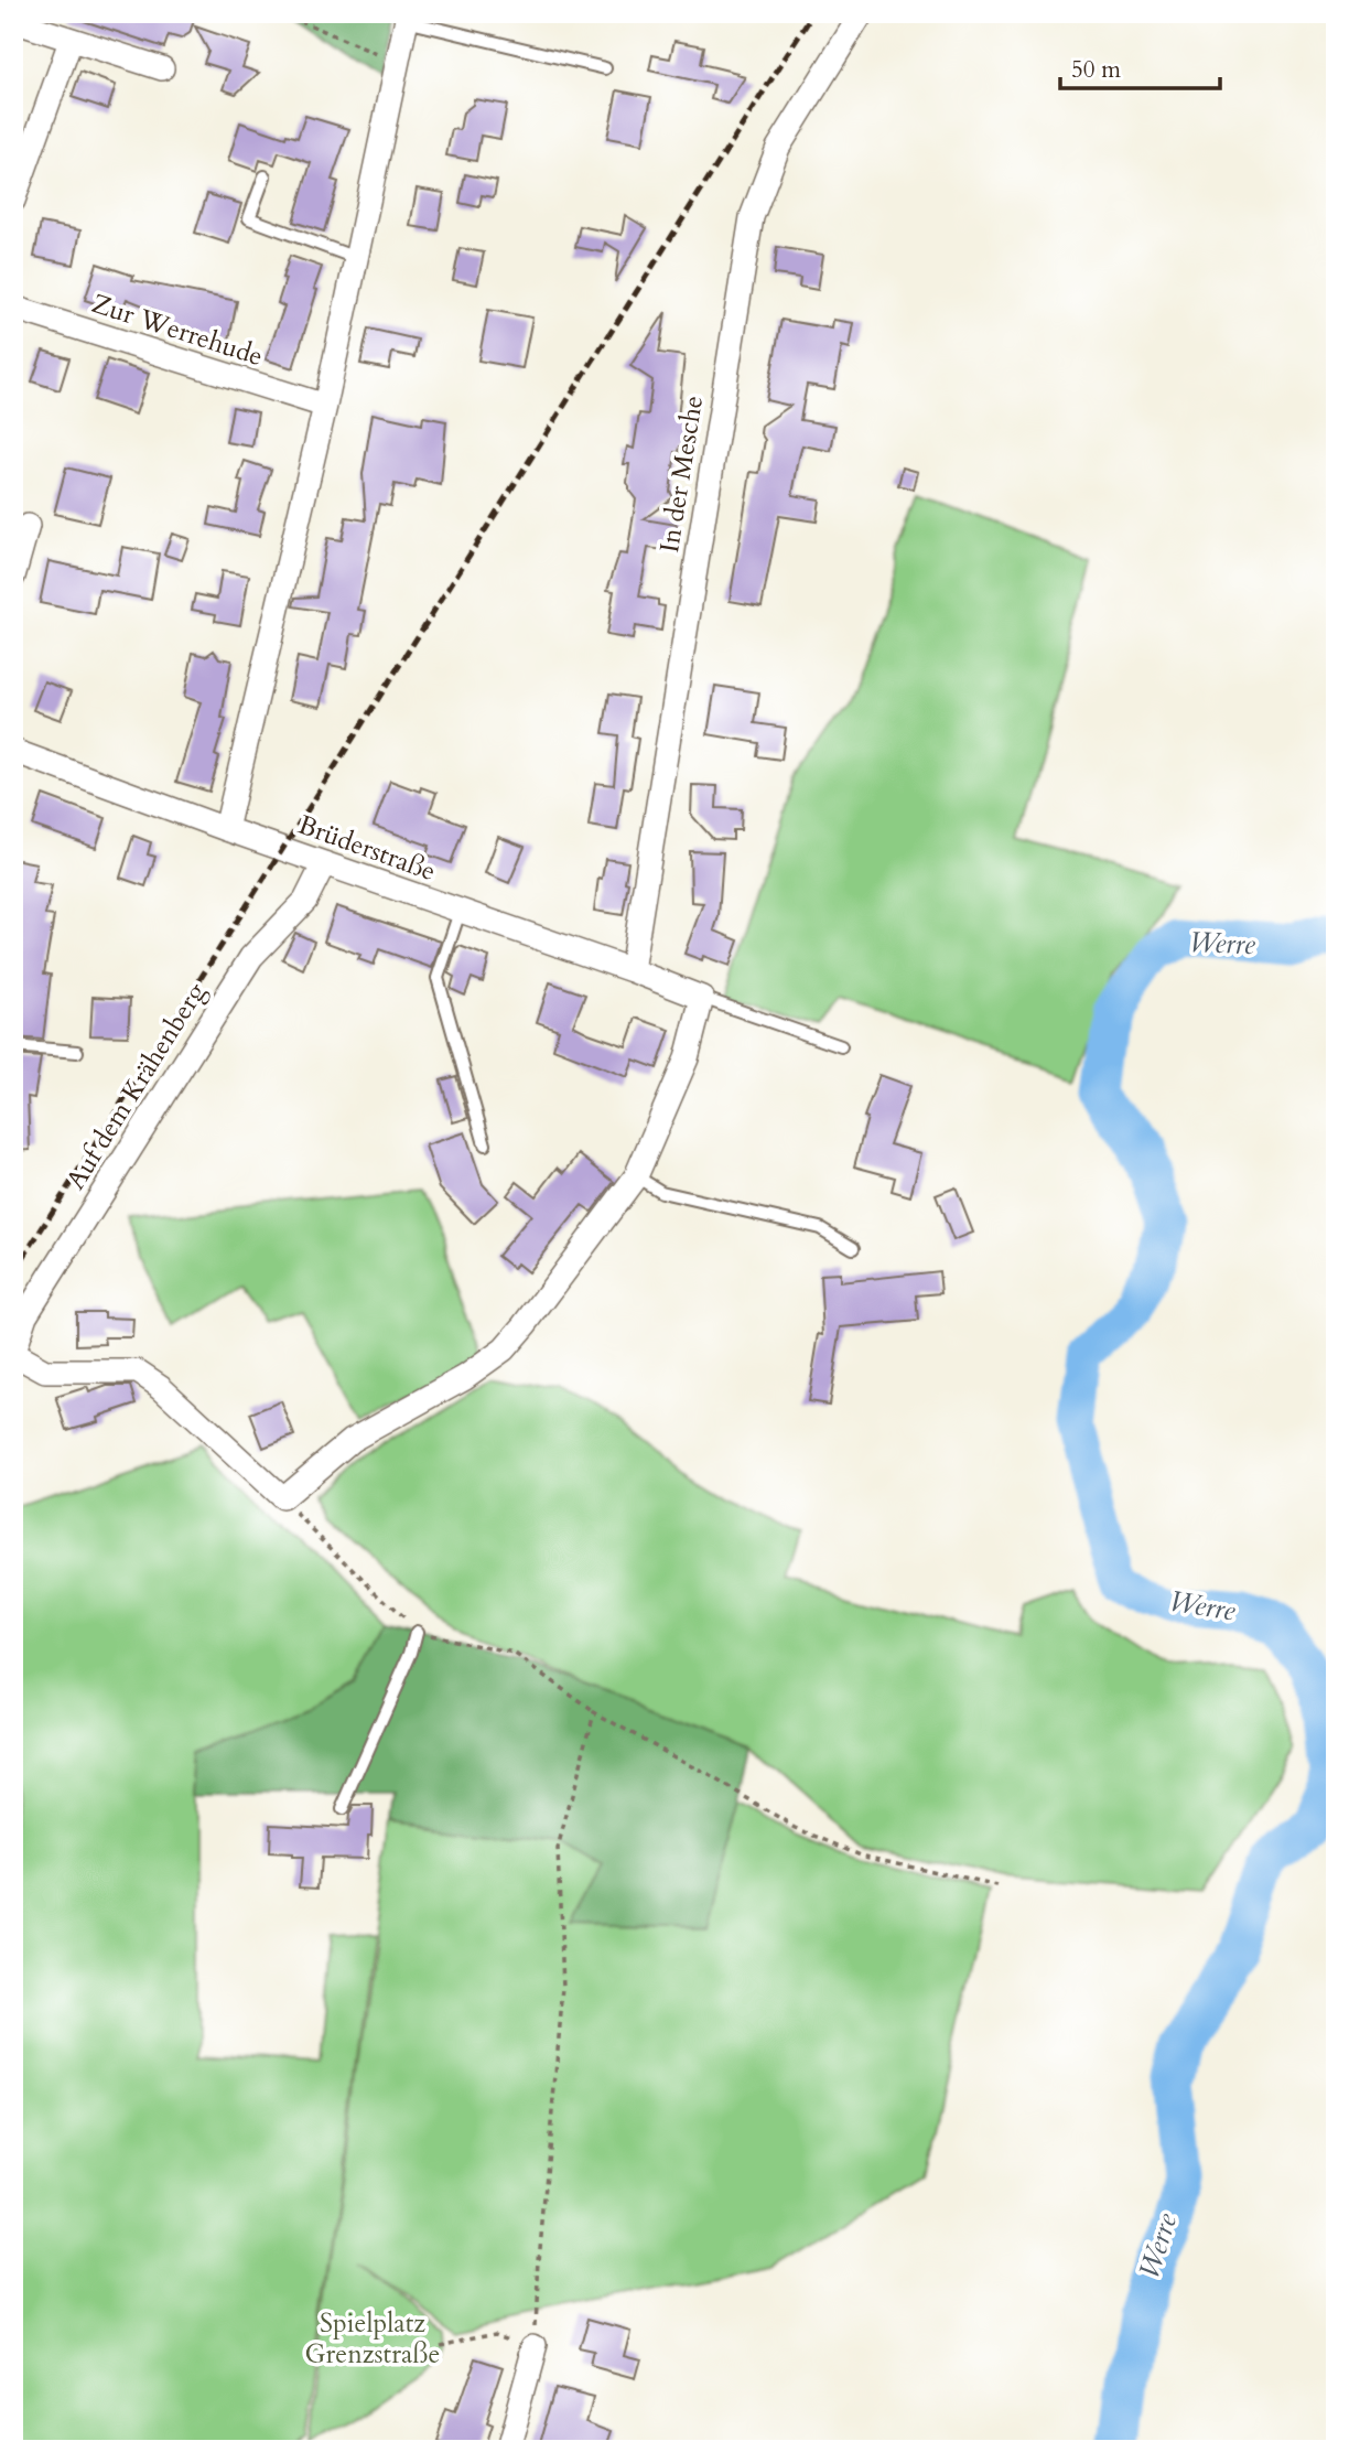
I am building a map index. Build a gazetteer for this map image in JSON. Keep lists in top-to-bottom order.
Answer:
{
  "streets": {
    "street": [
      "Zur Werrehude",
      "In der Mesche",
      "Brüderstraße",
      "Auf dem Krähenberg"
    ]
  },
  "crossings": [
    ["In der Mesche", "Brüderstraße"],
    ["Brüderstraße", "Auf dem Krähenberg"]
  ],
  "water": ["Werre"],
  "parks": ["Spielplatz Grenzstraße"],
  "scale_bar": "50 m"
}
